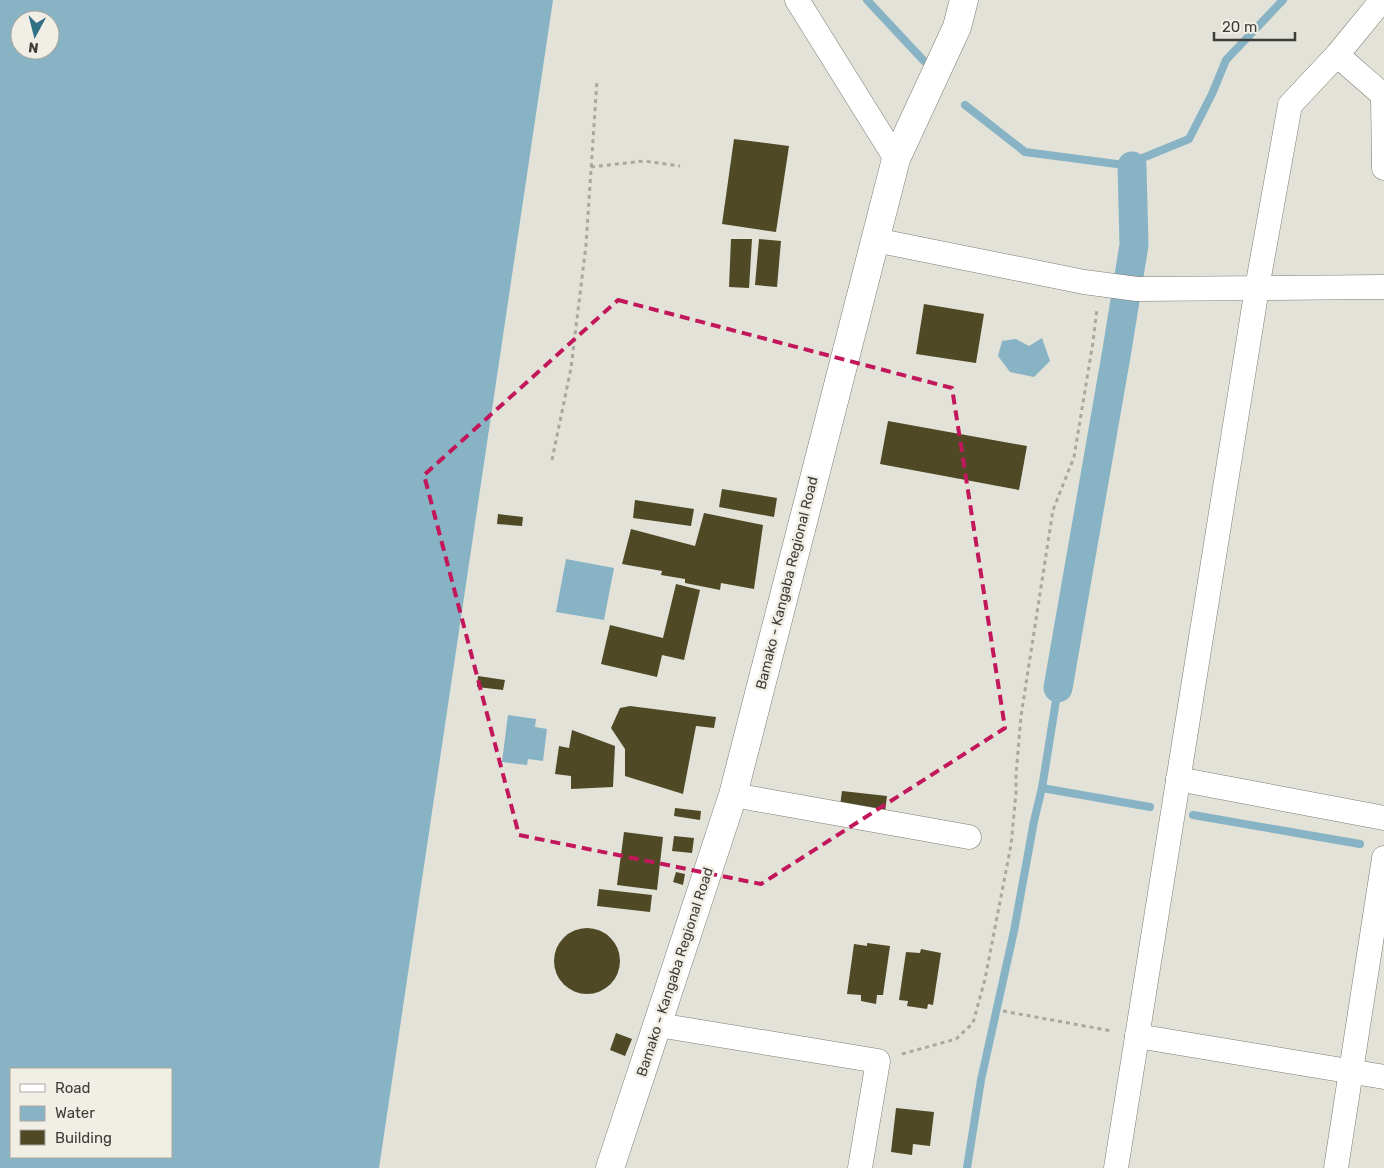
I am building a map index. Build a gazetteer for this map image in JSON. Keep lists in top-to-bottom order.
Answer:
{
  "streets": {
    "street": ["Bamako - Kangaba Regional Road"]
  },
  "legend": ["Road", "Water", "Building"],
  "scale_bar": "20 m",
  "north": "bottom"
}
